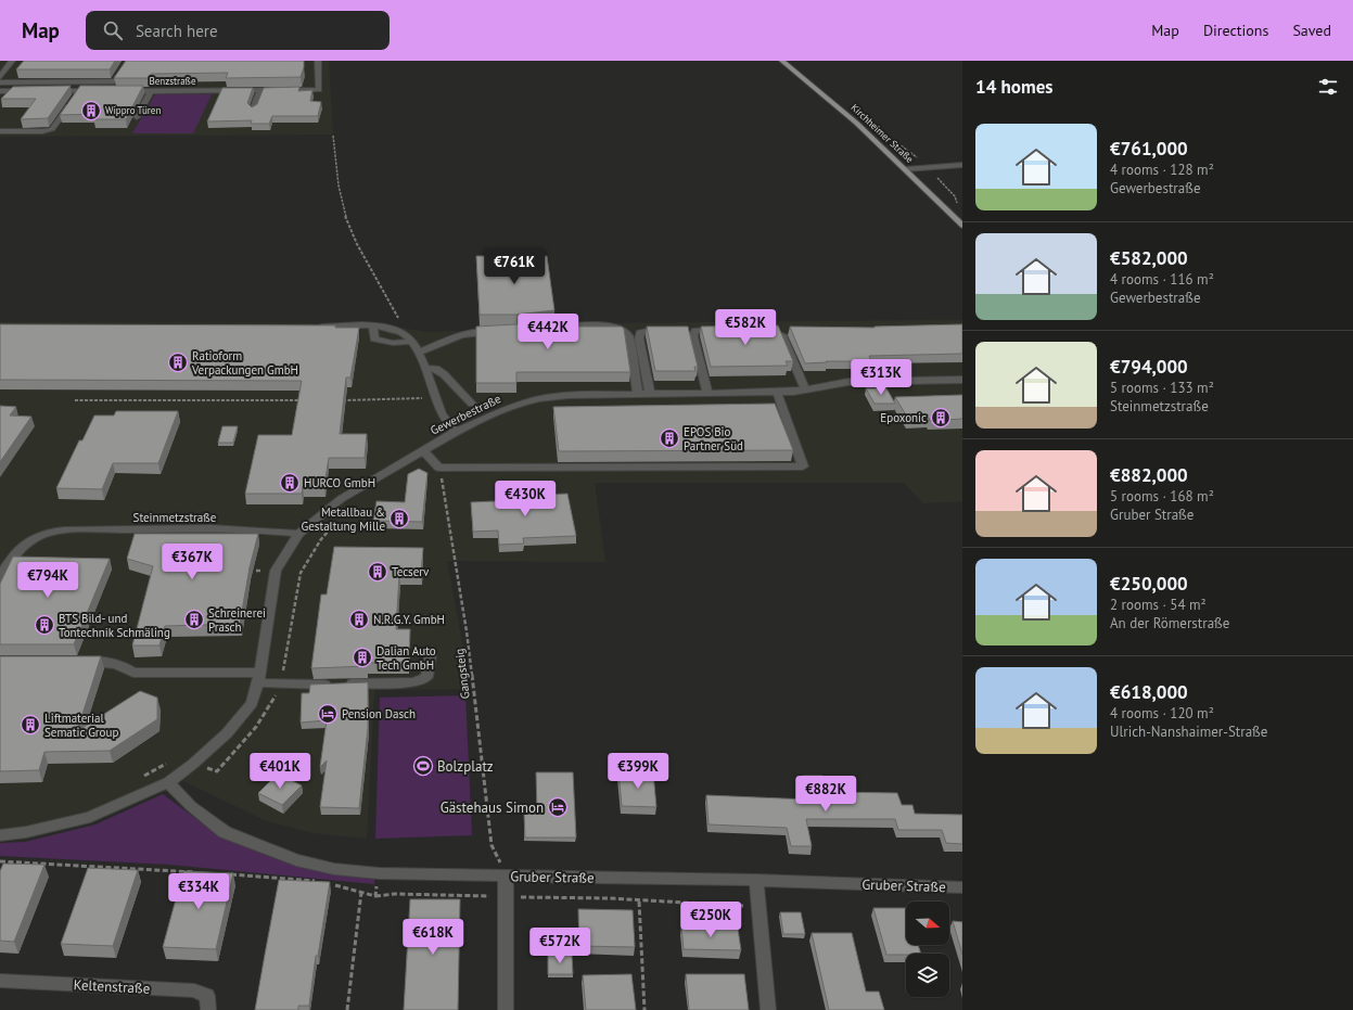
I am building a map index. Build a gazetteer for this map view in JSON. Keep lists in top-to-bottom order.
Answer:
{
  "streets": {
    "main road": ["Kirchheimer Straße"],
    "street": [
      "Benzstraße",
      "Gewerbestraße",
      "Steinmetzstraße",
      "Gruber Straße",
      "Keltenstraße"
    ],
    "path": ["Gangsteig"]
  },
  "crossings": [
    ["Gewerbestraße", "Steinmetzstraße"],
    ["Gewerbestraße", "Gruber Straße"],
    ["Gangsteig", "Gruber Straße"]
  ],
  "places": {
    "building": [
      "Wippro Türen",
      "Ratioform Verpackungen GmbH",
      "Epoxonic",
      "EPOS Bio Partner Süd",
      "HURCO GmbH",
      "Metallbau & Gestaltung Mille",
      "Tecserv",
      "Schreinerei Prasch",
      "N.R.G.Y. GmbH",
      "BTS Bild- und Tontechnik Schmäling",
      "Dalian Auto Tech GmbH",
      "Liftmaterial Sematic Group"
    ],
    "hotel": ["Pension Dasch", "Gästehaus Simon"],
    "sports": ["Bolzplatz"]
  },
  "north": "right",
  "page": {
    "header": "Map",
    "search": "Search here",
    "nav": ["Map", "Directions", "Saved"],
    "heading": "14 homes",
    "list": [
      {
        "name": "€761,000",
        "note": "4 rooms · 128 m² · Gewerbestraße"
      },
      {
        "name": "€582,000",
        "note": "4 rooms · 116 m² · Gewerbestraße"
      },
      {
        "name": "€794,000",
        "note": "5 rooms · 133 m² · Steinmetzstraße"
      },
      {
        "name": "€882,000",
        "note": "5 rooms · 168 m² · Gruber Straße"
      },
      {
        "name": "€250,000",
        "note": "2 rooms · 54 m² · An der Römerstraße"
      },
      {
        "name": "€618,000",
        "note": "4 rooms · 120 m² · Ulrich-Nanshaimer-Straße"
      }
    ],
    "price": [
      "€761K",
      "€582K",
      "€442K",
      "€313K",
      "€430K",
      "€367K",
      "€794K",
      "€401K",
      "€399K",
      "€882K",
      "€334K",
      "€250K",
      "€618K",
      "€572K"
    ]
  }
}
